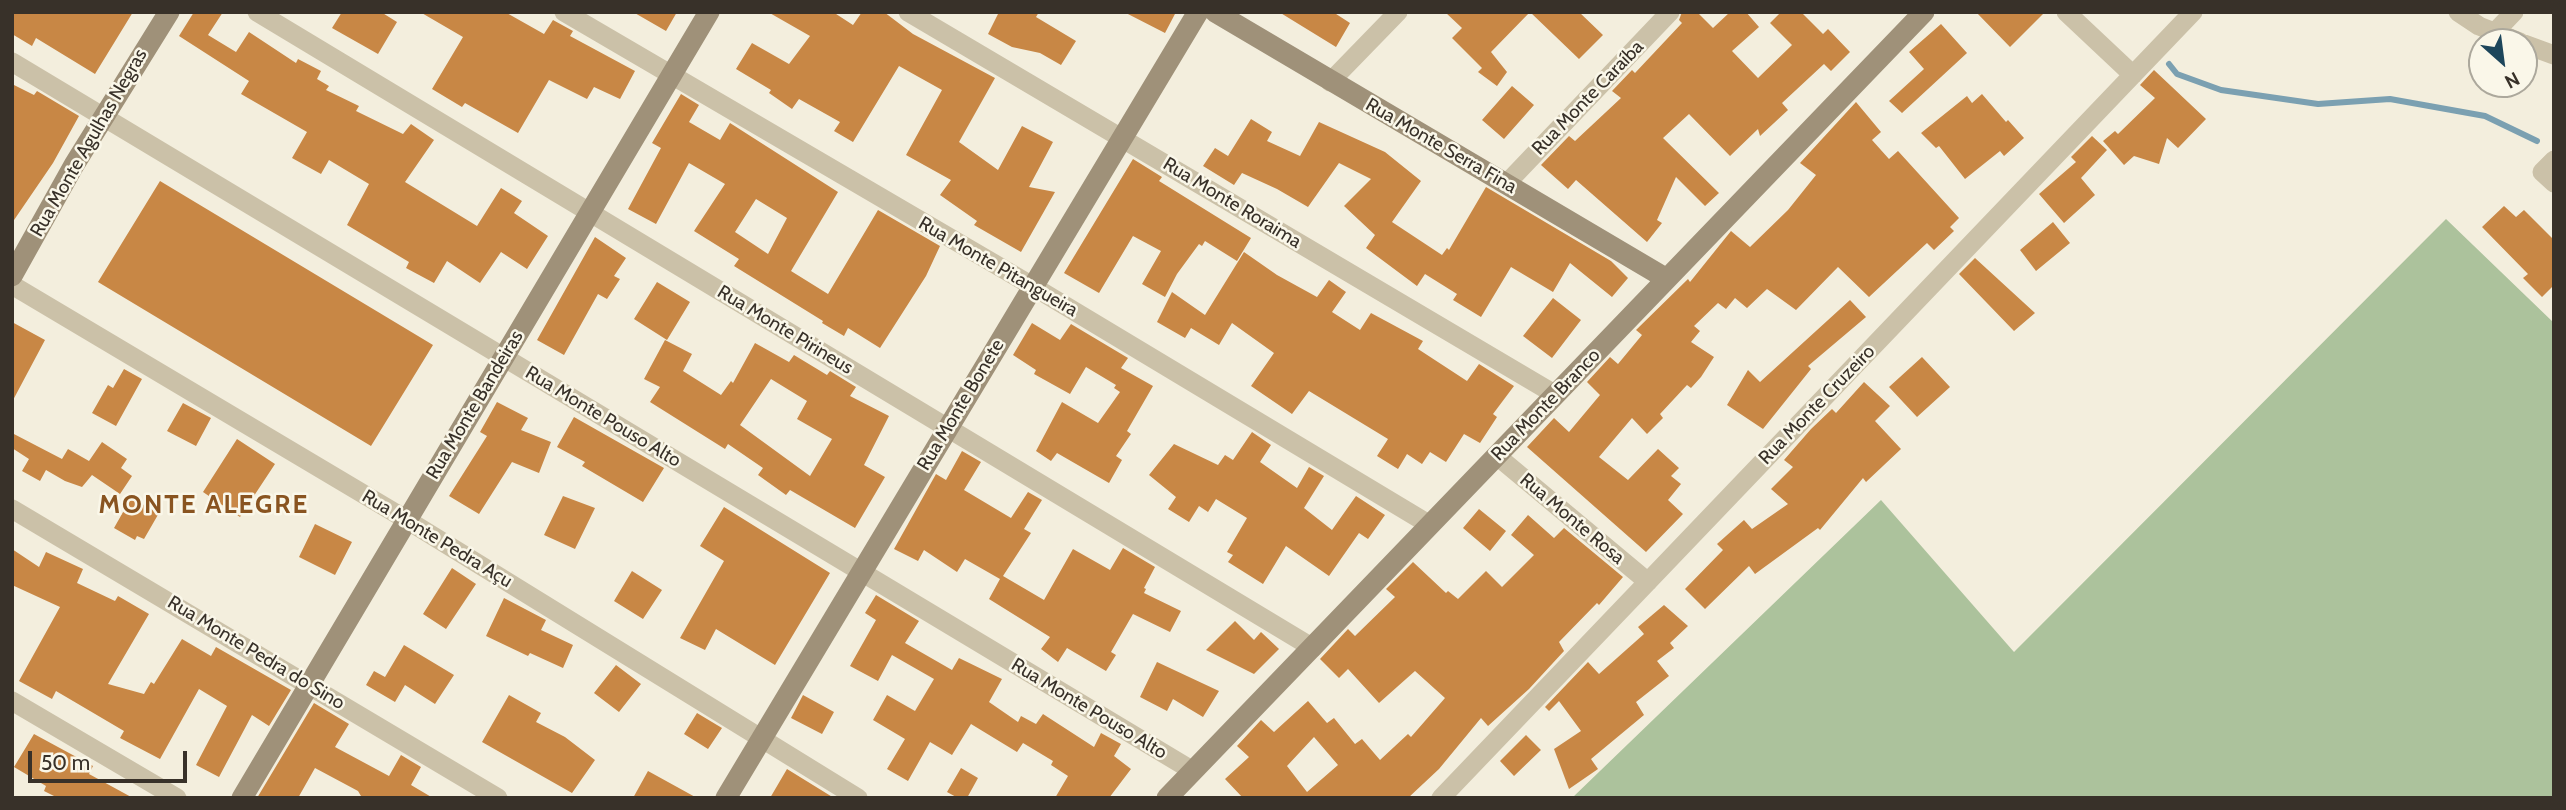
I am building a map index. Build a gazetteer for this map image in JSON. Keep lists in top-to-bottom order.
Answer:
{
  "streets": {
    "street": [
      "Rua Monte Caraíba",
      "Rua Monte Agulhas Negras",
      "Rua Monte Serra Fina",
      "Rua Monte Roraima",
      "Rua Monte Pitangueira",
      "Rua Monte Pirineus",
      "Rua Monte Bandeiras",
      "Rua Monte Bonete",
      "Rua Monte Branco",
      "Rua Monte Cruzeiro",
      "Rua Monte Pouso Alto",
      "Rua Monte Rosa",
      "Rua Monte Pedra Açu",
      "Rua Monte Pedra do Sino"
    ]
  },
  "crossings": [
    ["Rua Monte Caraíba", "Rua Monte Serra Fina"],
    ["Rua Monte Agulhas Negras", "Rua Monte Pouso Alto"],
    ["Rua Monte Serra Fina", "Rua Monte Branco"],
    ["Rua Monte Roraima", "Rua Monte Bonete"],
    ["Rua Monte Roraima", "Rua Monte Branco"],
    ["Rua Monte Pitangueira", "Rua Monte Bandeiras"],
    ["Rua Monte Pitangueira", "Rua Monte Bonete"],
    ["Rua Monte Pitangueira", "Rua Monte Branco"],
    ["Rua Monte Pirineus", "Rua Monte Bandeiras"],
    ["Rua Monte Pirineus", "Rua Monte Bonete"],
    ["Rua Monte Pirineus", "Rua Monte Branco"],
    ["Rua Monte Bandeiras", "Rua Monte Pouso Alto"],
    ["Rua Monte Bandeiras", "Rua Monte Pedra Açu"],
    ["Rua Monte Bandeiras", "Rua Monte Pedra do Sino"],
    ["Rua Monte Bonete", "Rua Monte Pouso Alto"],
    ["Rua Monte Bonete", "Rua Monte Pedra Açu"],
    ["Rua Monte Branco", "Rua Monte Pouso Alto"],
    ["Rua Monte Branco", "Rua Monte Rosa"],
    ["Rua Monte Cruzeiro", "Rua Monte Rosa"]
  ],
  "districts": ["MONTE ALEGRE"],
  "scale_bar": "50 m",
  "north": "bottom right"
}
